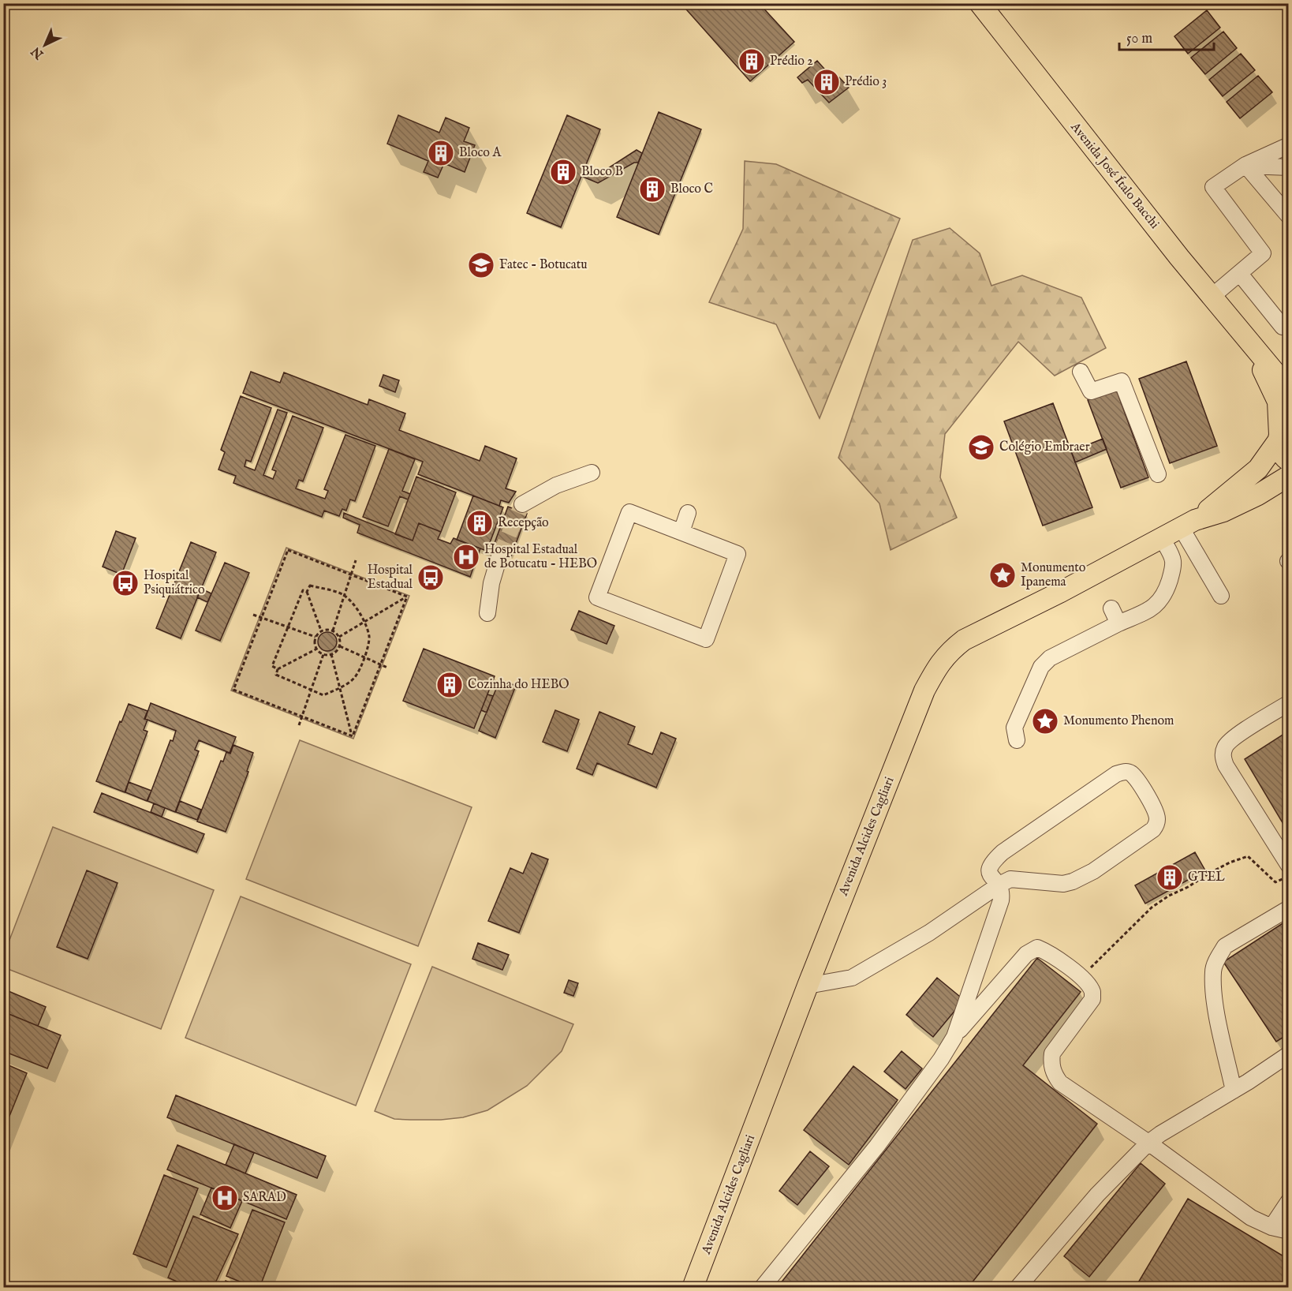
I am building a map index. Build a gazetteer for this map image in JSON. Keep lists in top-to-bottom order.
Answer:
{
  "streets": {
    "main road": ["Avenida José Ítalo Bacchi", "Avenida Alcides Cagliari"]
  },
  "crossings": [
    ["Avenida José Ítalo Bacchi", "Avenida Alcides Cagliari"]
  ],
  "places": {
    "building": [
      "Prédio 2",
      "Prédio 3",
      "Bloco A",
      "Bloco B",
      "Bloco C",
      "Recepção",
      "Cozinha do HEBO",
      "GTEL"
    ],
    "school or university": ["Fatec - Botucatu", "Colégio Embraer"],
    "hospital": ["Hospital Estadual de Botucatu - HEBO", "SARAD"],
    "place": ["Monumento Ipanema", "Monumento Phenom"],
    "bus stop": ["Hospital Estadual", "Hospital Psiquiátrico"]
  },
  "scale_bar": "50 m",
  "north": "bottom left"
}
